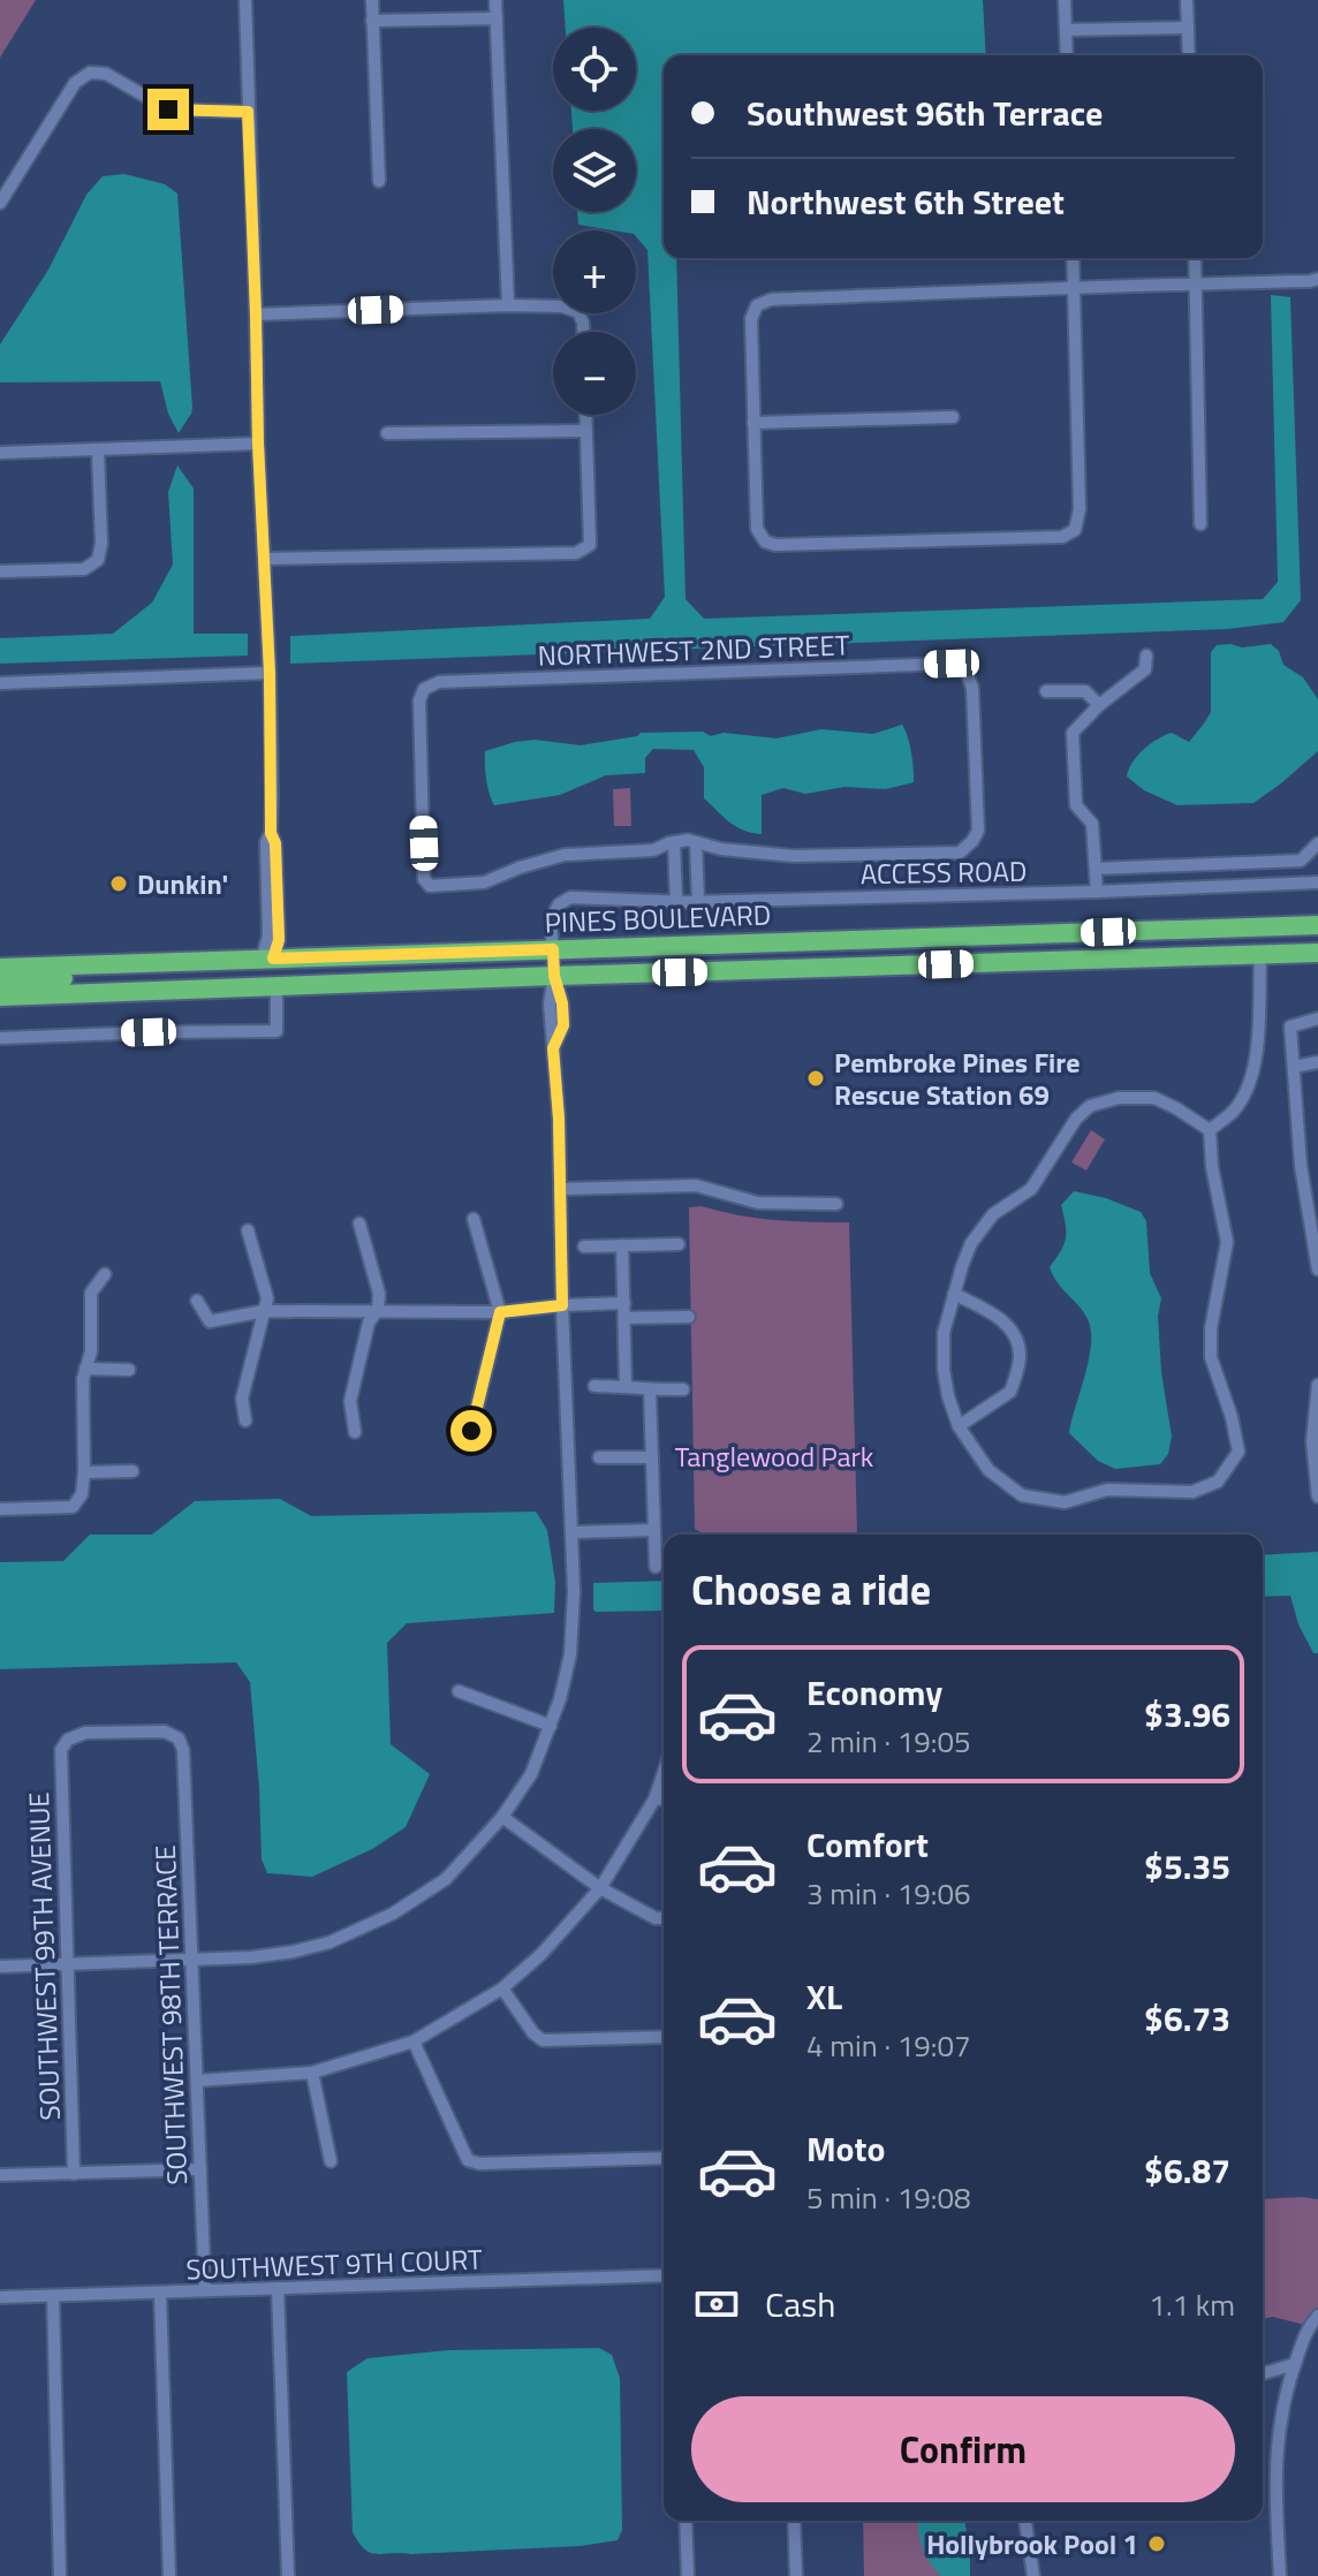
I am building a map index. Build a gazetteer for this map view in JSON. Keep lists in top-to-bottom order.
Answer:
{
  "streets": {
    "highway": ["PINES BOULEVARD"],
    "street": [
      "NORTHWEST 2ND STREET",
      "ACCESS ROAD",
      "SOUTHWEST 99TH AVENUE",
      "SOUTHWEST 98TH TERRACE",
      "SOUTHWEST 9TH COURT"
    ]
  },
  "crossings": [
    ["ACCESS ROAD", "PINES BOULEVARD"],
    ["SOUTHWEST 99TH AVENUE", "SOUTHWEST 98TH TERRACE"],
    ["SOUTHWEST 98TH TERRACE", "SOUTHWEST 9TH COURT"]
  ],
  "parks": ["Tanglewood Park"],
  "places": ["Dunkin'", "Pembroke Pines Fire Rescue Station 69", "Hollybrook Pool 1"],
  "page": {
    "map_buttons": ["+", "−"],
    "banner": ["Southwest 96th Terrace", "Northwest 6th Street"],
    "heading": "Choose a ride",
    "list": [
      {
        "name": "Economy",
        "note": "2 min · 19:05",
        "value": "$3.96"
      },
      {
        "name": "Comfort",
        "note": "3 min · 19:06",
        "value": "$5.35"
      },
      {
        "name": "XL",
        "note": "4 min · 19:07",
        "value": "$6.73"
      },
      {
        "name": "Moto",
        "note": "5 min · 19:08",
        "value": "$6.87"
      }
    ],
    "pay": ["Cash", "1.1 km"],
    "buttons": "Confirm"
  }
}
